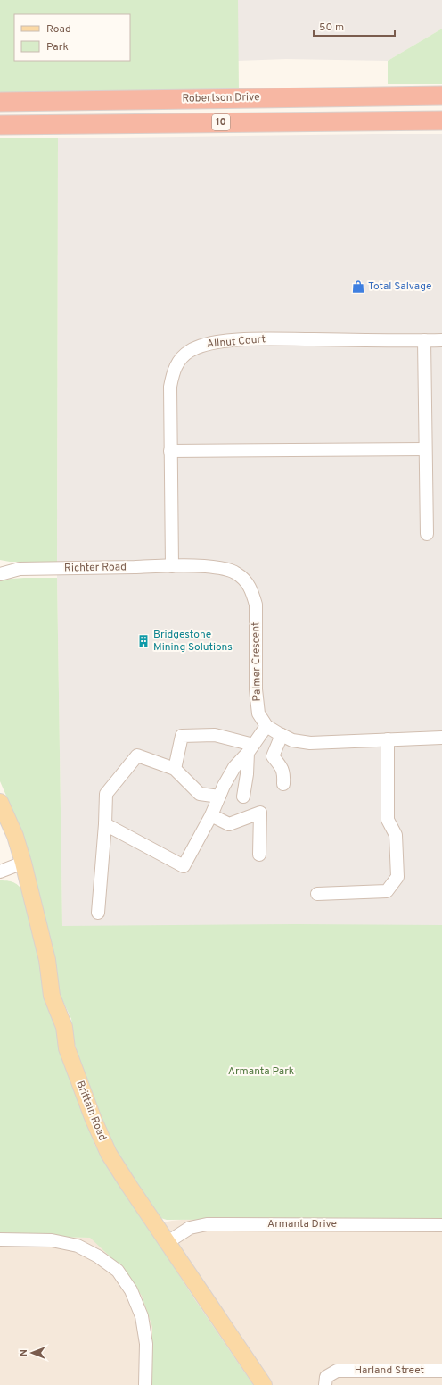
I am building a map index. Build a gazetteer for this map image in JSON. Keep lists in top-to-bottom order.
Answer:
{
  "streets": {
    "highway": ["Robertson Drive", "10"],
    "main road": ["Brittain Road"],
    "street": [
      "Allnut Court",
      "Richter Road",
      "Palmer Crescent",
      "Armanta Drive",
      "Harland Street"
    ]
  },
  "crossings": [
    ["Allnut Court", "Richter Road"],
    ["Allnut Court", "Palmer Crescent"],
    ["Richter Road", "Palmer Crescent"],
    ["Brittain Road", "Armanta Drive"]
  ],
  "parks": ["Armanta Park"],
  "places": {
    "shop": ["Total Salvage"],
    "building": ["Bridgestone Mining Solutions"]
  },
  "legend": ["Road", "Park"],
  "scale_bar": "50 m",
  "north": "left"
}
